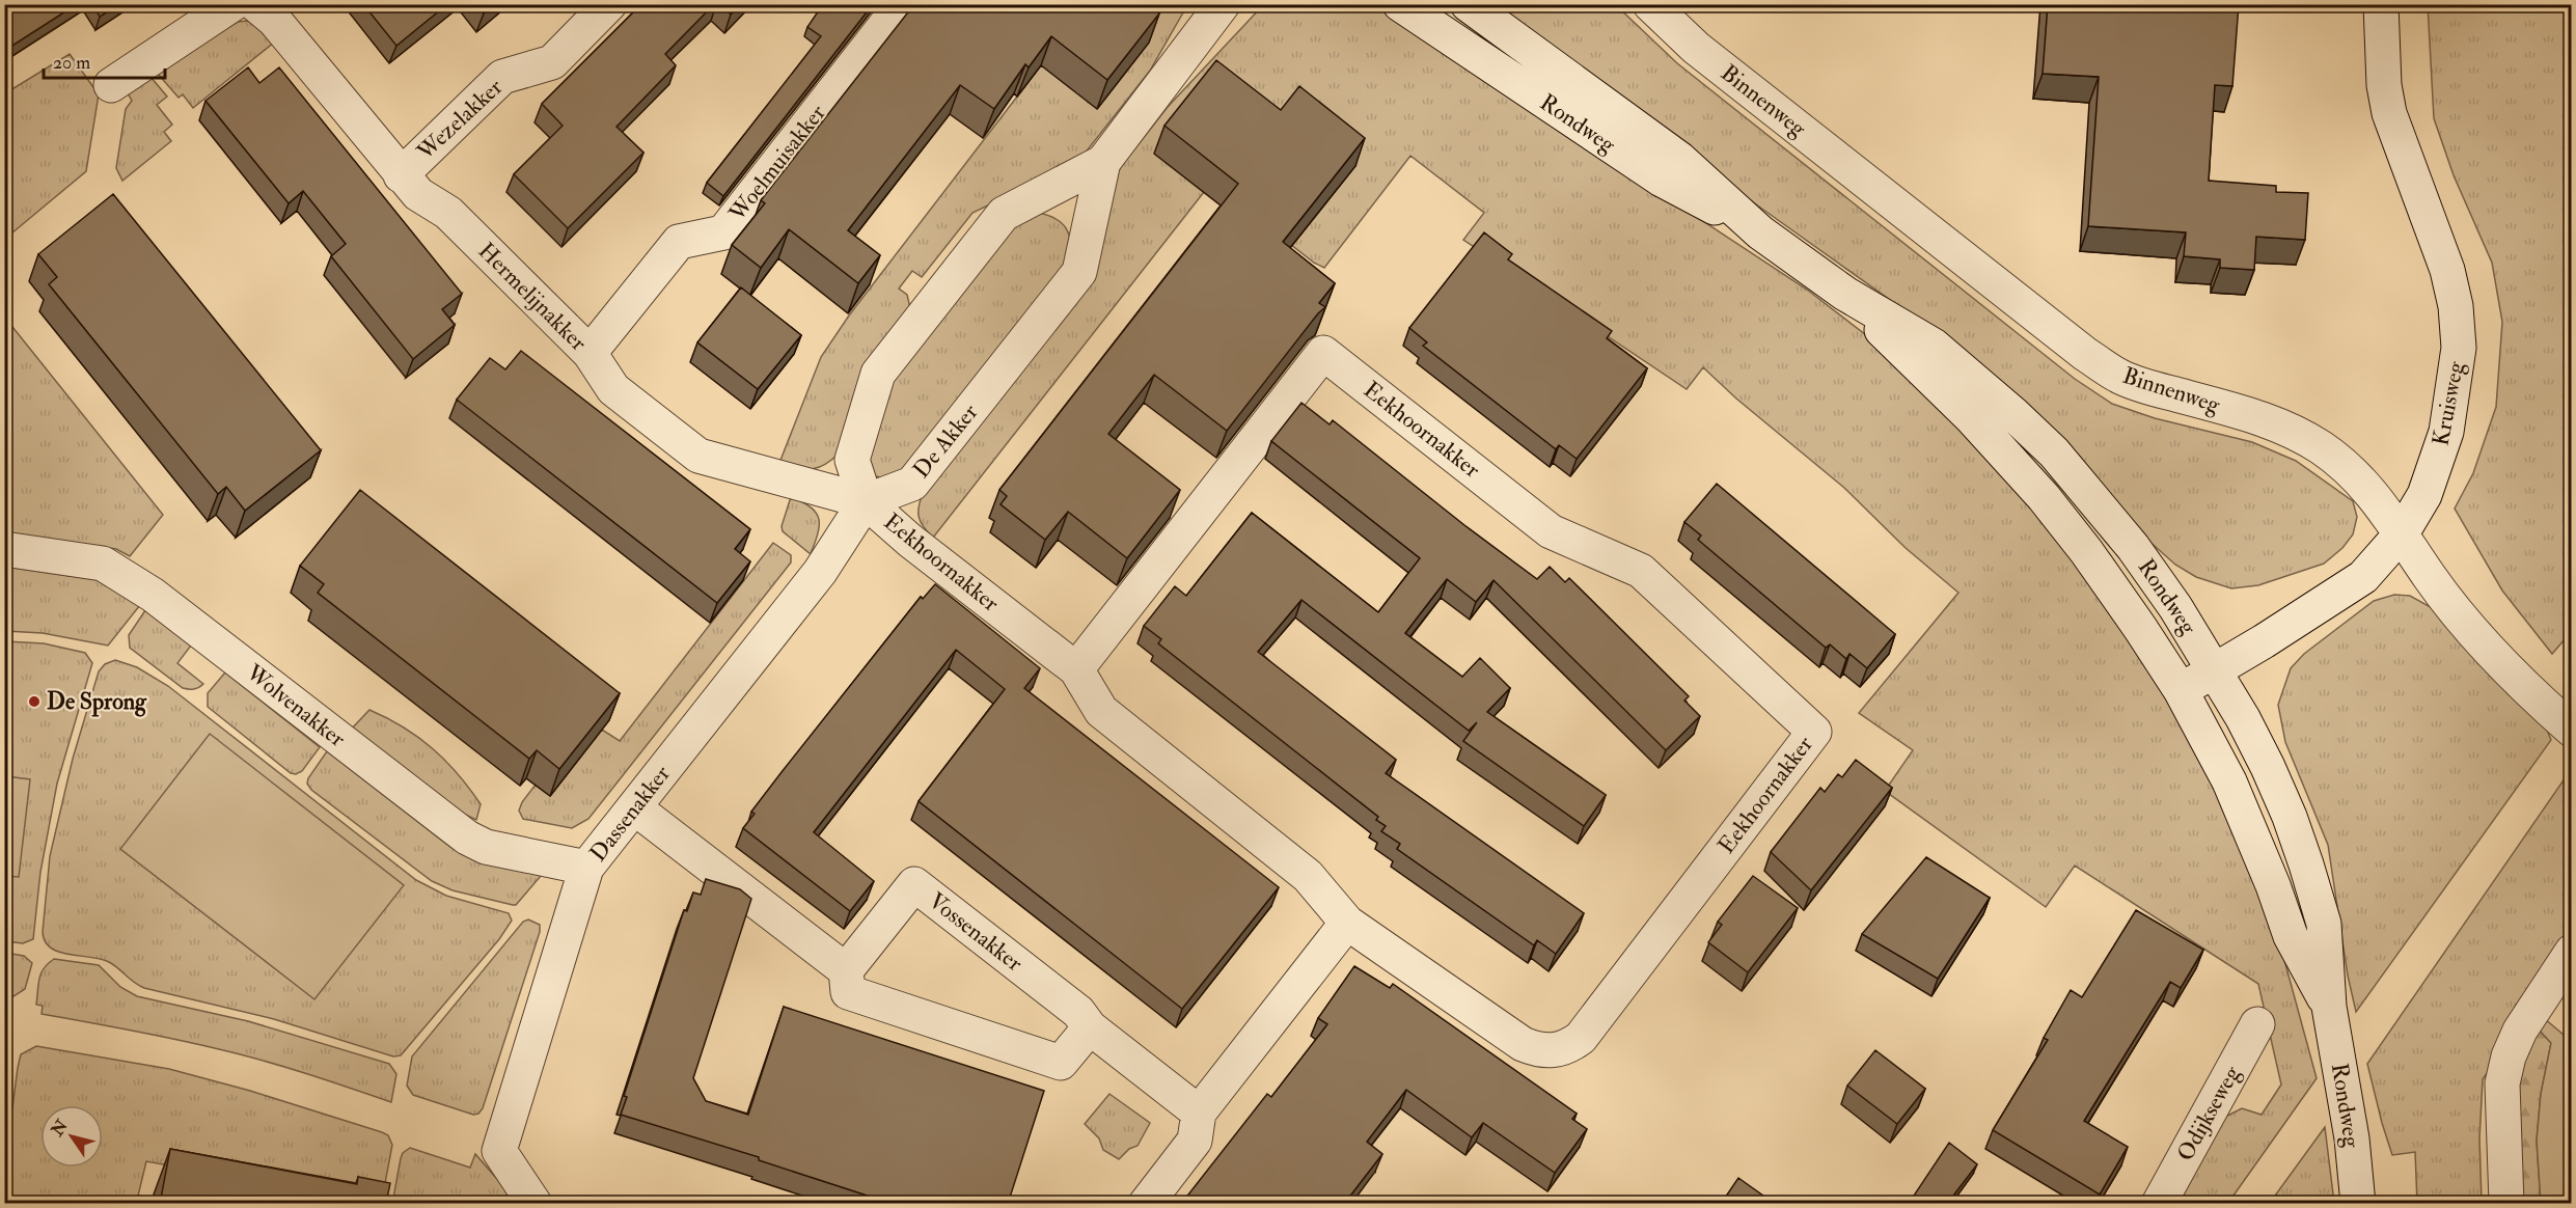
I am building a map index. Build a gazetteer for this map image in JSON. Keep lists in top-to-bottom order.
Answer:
{
  "streets": {
    "street": [
      "Binnenweg",
      "Wezelakker",
      "Rondweg",
      "Woelmuisakker",
      "Hermelijnakker",
      "Kruisweg",
      "Eekhoornakker",
      "De Akker",
      "Wolvenakker",
      "Dassenakker",
      "Vossenakker",
      "Odijkseweg"
    ]
  },
  "crossings": [
    ["Binnenweg", "Kruisweg"],
    ["Wezelakker", "Hermelijnakker"],
    ["Rondweg", "Kruisweg"],
    ["Woelmuisakker", "Hermelijnakker"],
    ["Hermelijnakker", "Eekhoornakker"],
    ["Hermelijnakker", "De Akker"],
    ["Hermelijnakker", "Dassenakker"],
    ["Eekhoornakker", "De Akker"],
    ["Eekhoornakker", "Dassenakker"],
    ["De Akker", "Dassenakker"],
    ["Wolvenakker", "Dassenakker"]
  ],
  "places": ["De Sprong"],
  "scale_bar": "20 m",
  "north": "top left"
}
